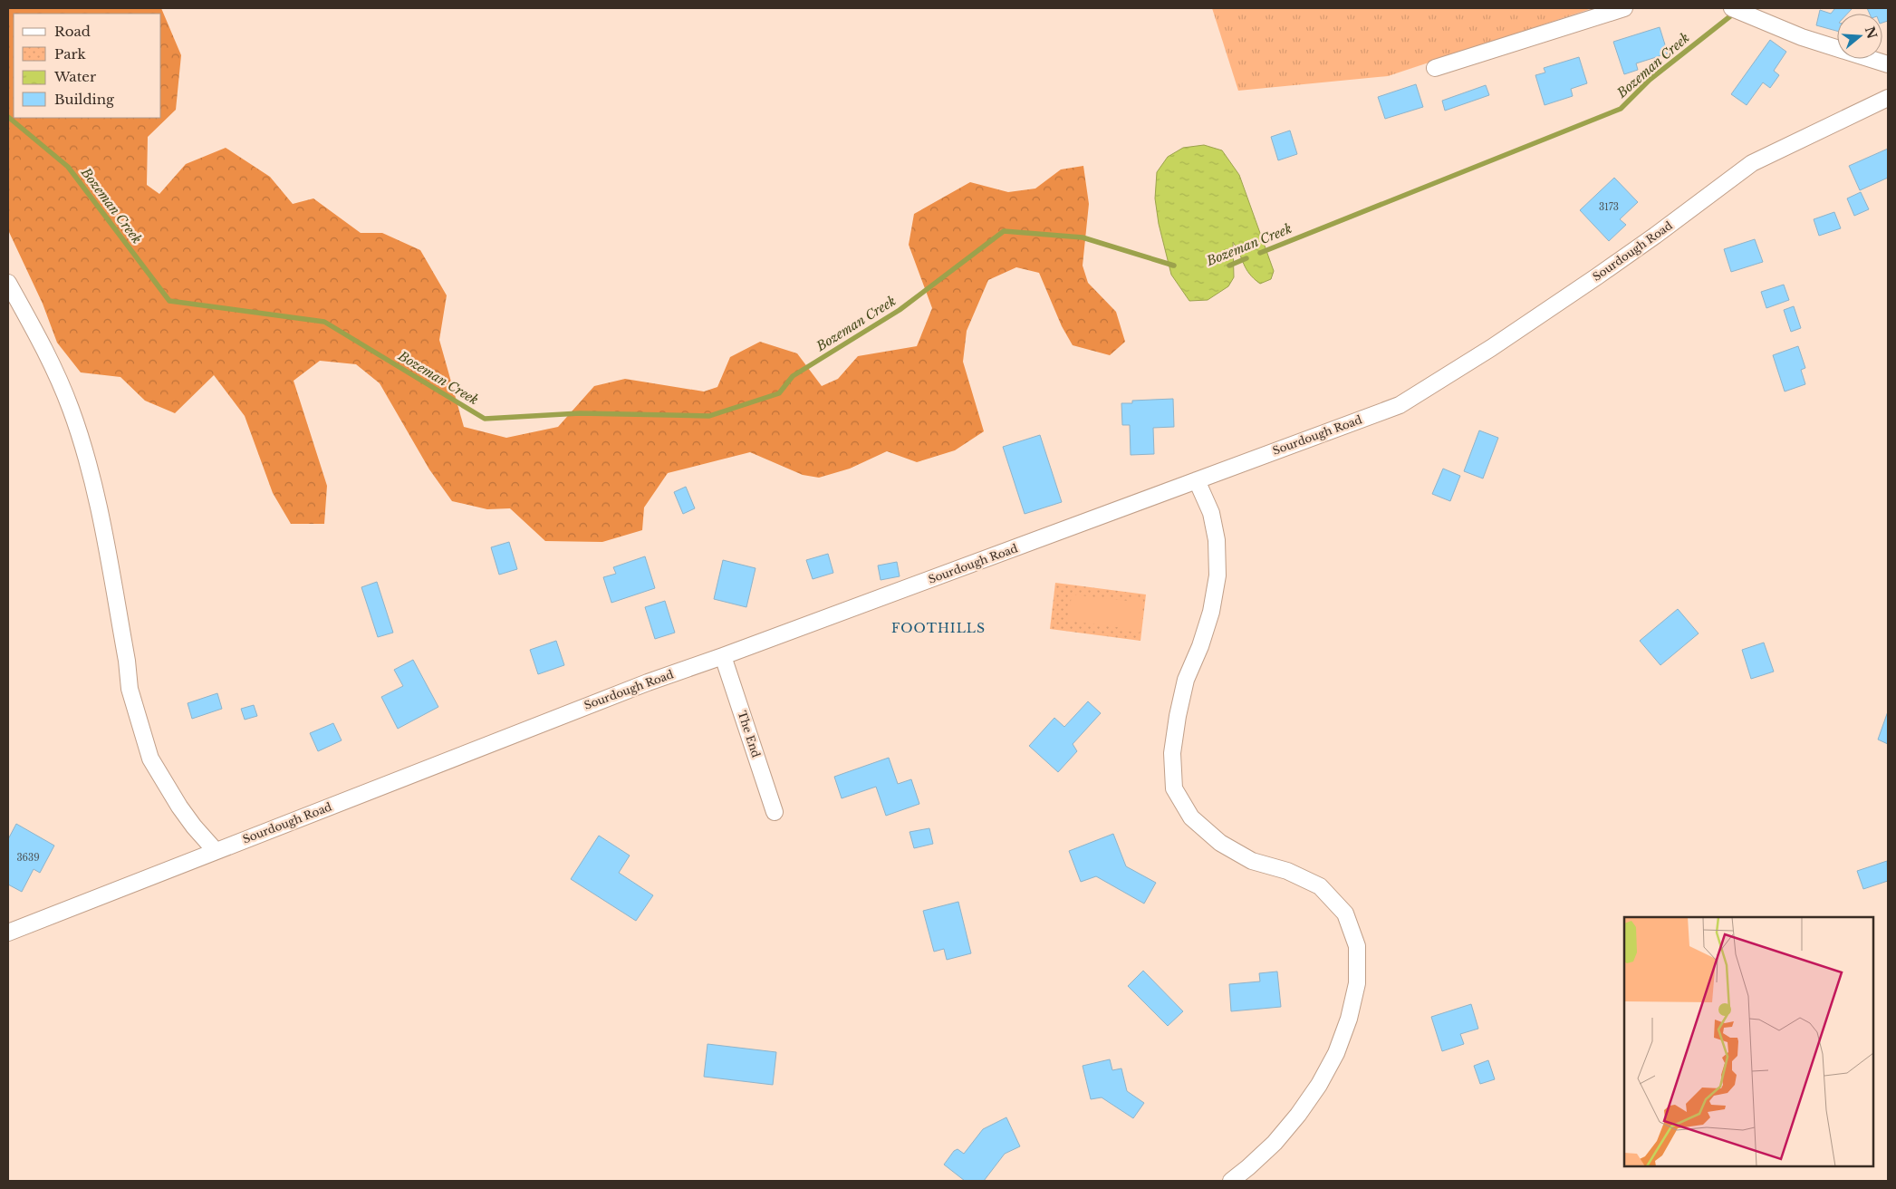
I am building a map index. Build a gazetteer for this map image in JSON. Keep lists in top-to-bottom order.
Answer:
{
  "streets": {
    "street": ["Sourdough Road", "The End"]
  },
  "crossings": [
    ["Sourdough Road", "The End"]
  ],
  "districts": ["FOOTHILLS"],
  "water": ["Bozeman Creek"],
  "house_numbers": ["3173", "3639"],
  "legend": [
    "Road",
    "Park",
    "Water",
    "Building"
  ],
  "north": "right"
}
